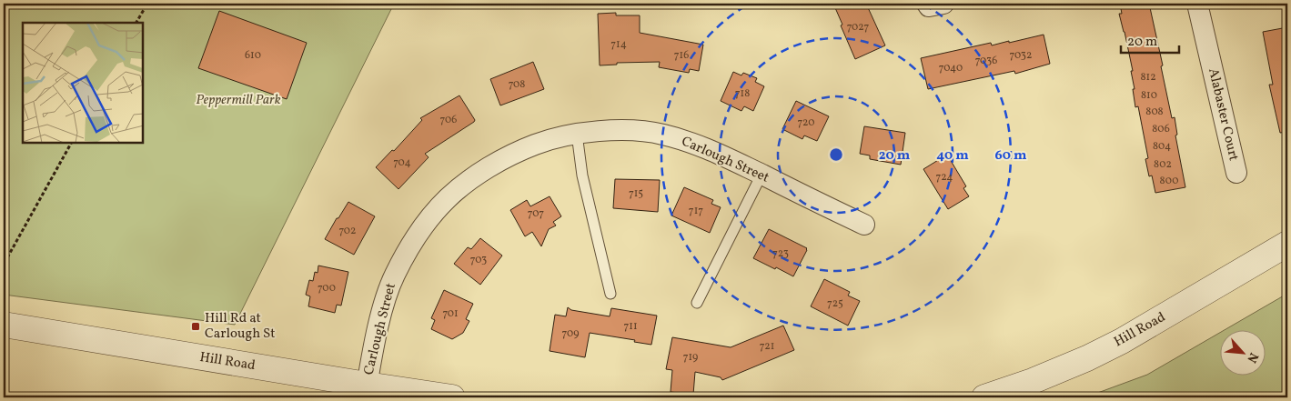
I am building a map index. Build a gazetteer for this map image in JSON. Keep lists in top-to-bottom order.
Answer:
{
  "streets": {
    "street": ["Alabaster Court", "Carlough Street", "Hill Road"]
  },
  "crossings": [
    ["Carlough Street", "Hill Road"]
  ],
  "parks": ["Peppermill Park"],
  "places": {
    "transit": ["Hill Rd at Carlough St"]
  },
  "house_numbers": [
    "7027",
    "714",
    "610",
    "716",
    "7032",
    "7036",
    "7040",
    "812",
    "708",
    "718",
    "810",
    "808",
    "706",
    "720",
    "806",
    "804",
    "704",
    "802",
    "724",
    "800",
    "715",
    "717",
    "707",
    "702",
    "723",
    "703",
    "700",
    "725",
    "701",
    "711",
    "709",
    "721",
    "719"
  ],
  "scale_bar": "20 m",
  "north": "bottom right",
  "rings": ["20 m", "40 m", "60 m"]
}
